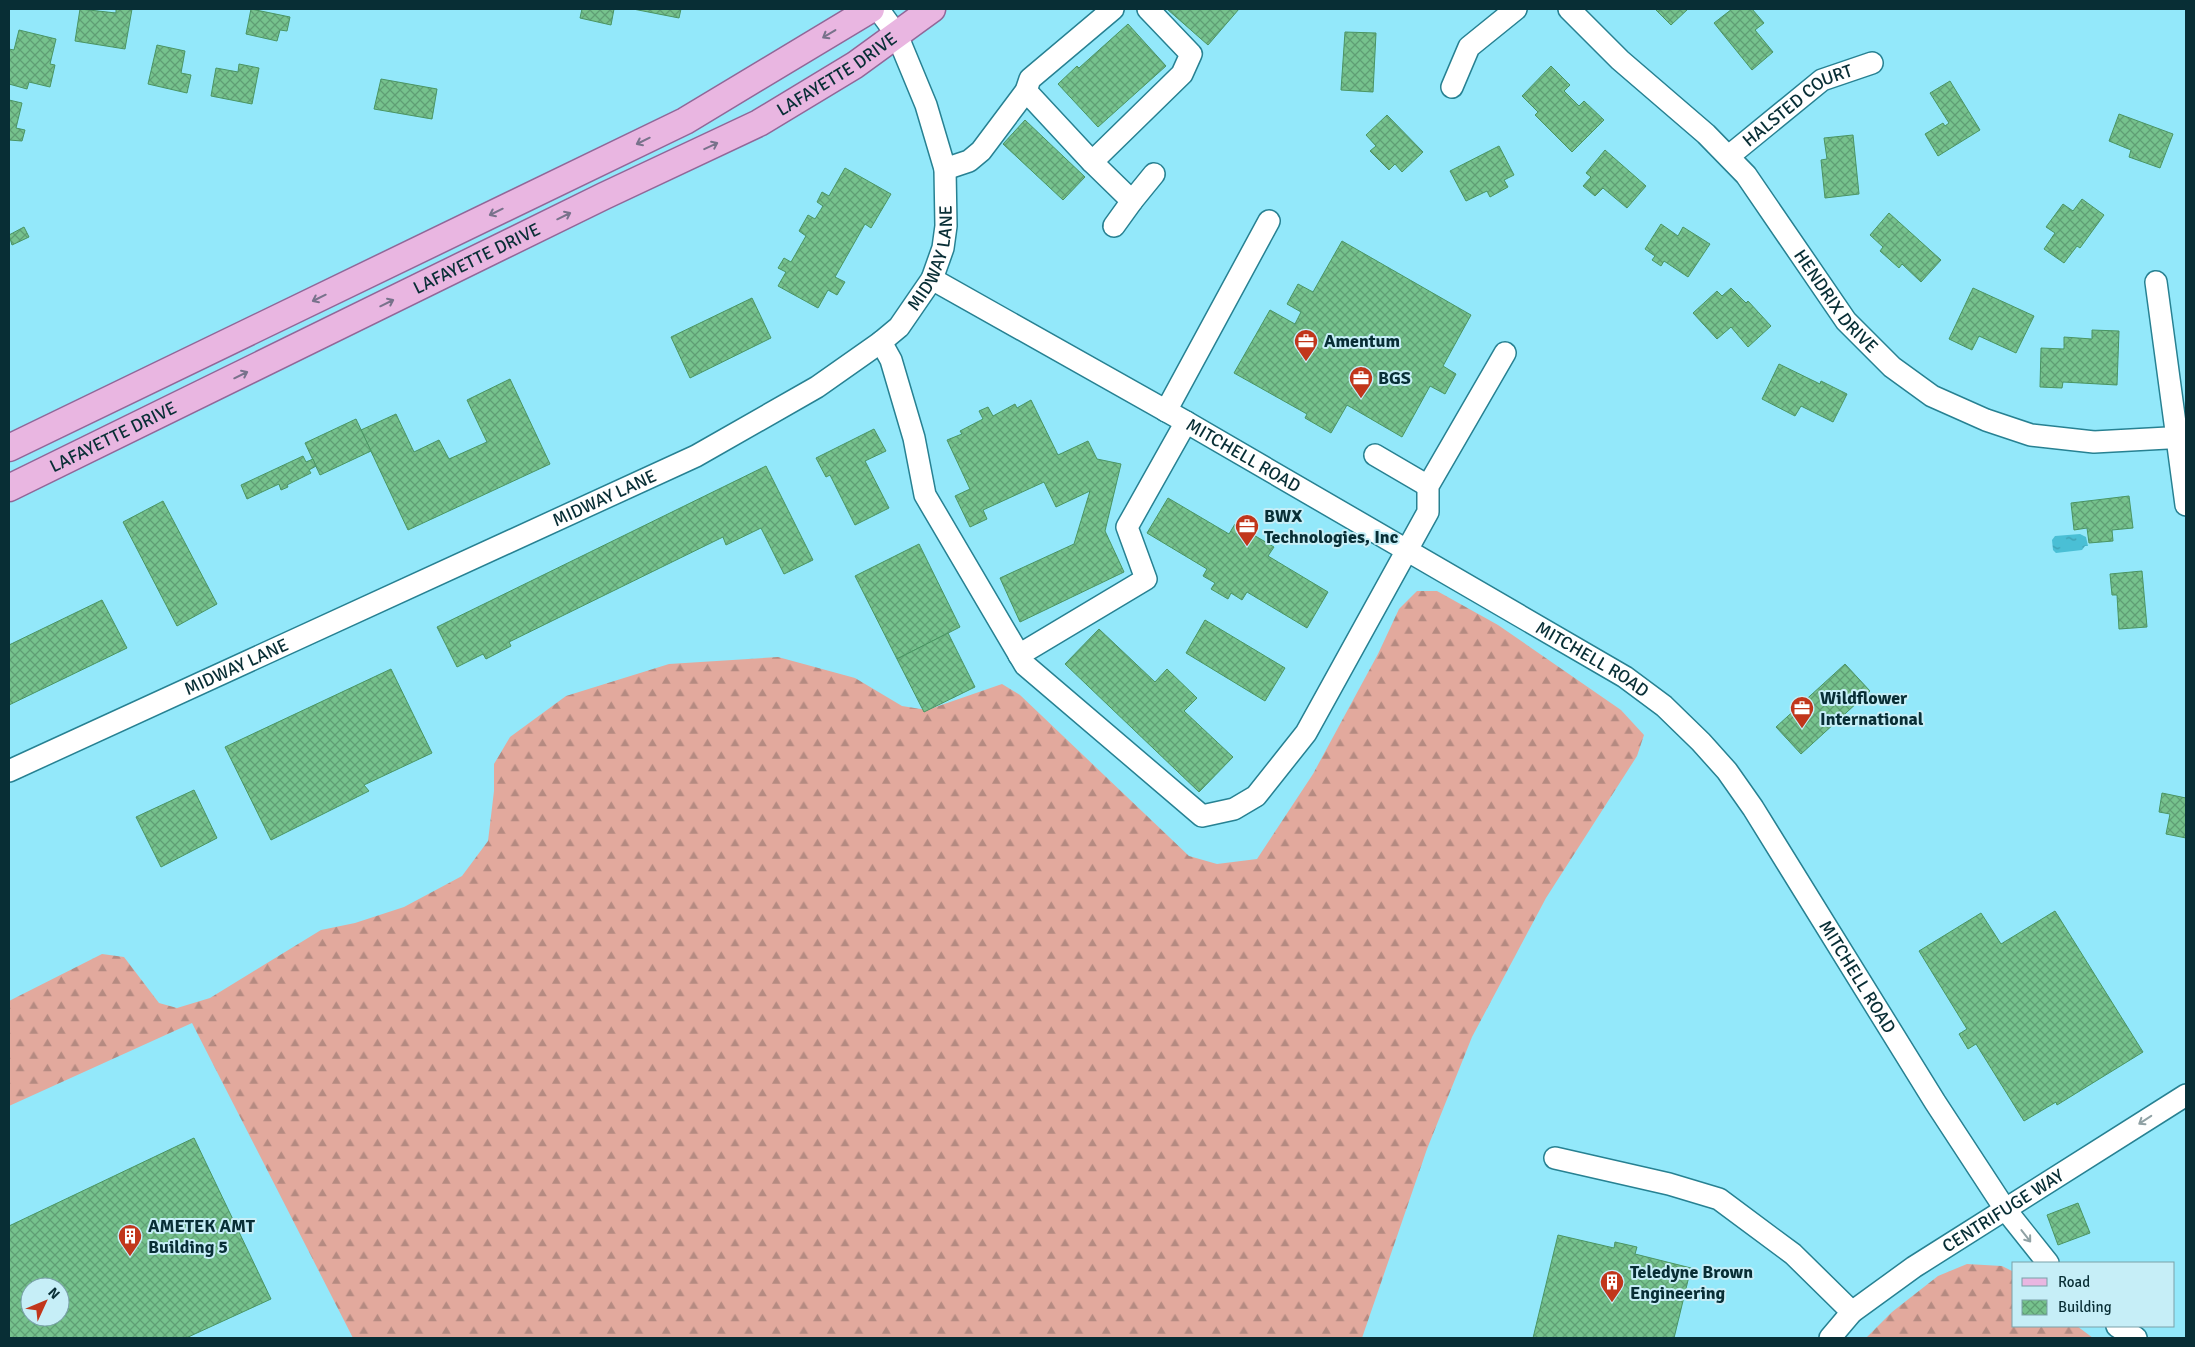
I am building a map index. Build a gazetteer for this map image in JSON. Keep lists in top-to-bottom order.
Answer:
{
  "streets": {
    "main road": ["LAFAYETTE DRIVE"],
    "street": [
      "HALSTED COURT",
      "MIDWAY LANE",
      "HENDRIX DRIVE",
      "MITCHELL ROAD",
      "CENTRIFUGE WAY"
    ]
  },
  "crossings": [
    ["LAFAYETTE DRIVE", "MIDWAY LANE"],
    ["HALSTED COURT", "HENDRIX DRIVE"],
    ["MIDWAY LANE", "MITCHELL ROAD"],
    ["MITCHELL ROAD", "CENTRIFUGE WAY"]
  ],
  "one_way": ["CENTRIFUGE WAY"],
  "places": {
    "office": [
      "Amentum",
      "BGS",
      "BWX Technologies, Inc",
      "Wildflower International"
    ],
    "building": ["AMETEK AMT Building 5", "Teledyne Brown Engineering"]
  },
  "legend": ["Road", "Building"],
  "north": "top right"
}
